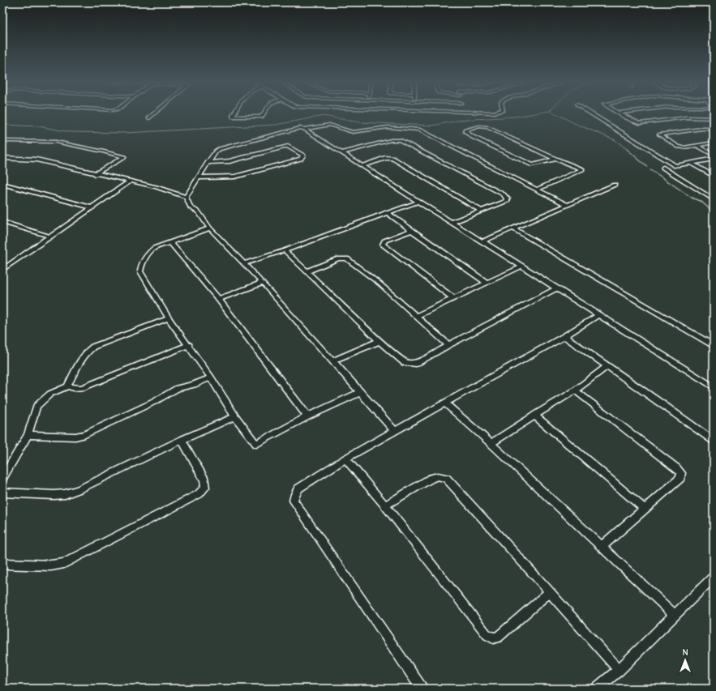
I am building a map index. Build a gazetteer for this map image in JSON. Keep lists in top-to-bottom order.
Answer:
{
  "north": "top"
}
